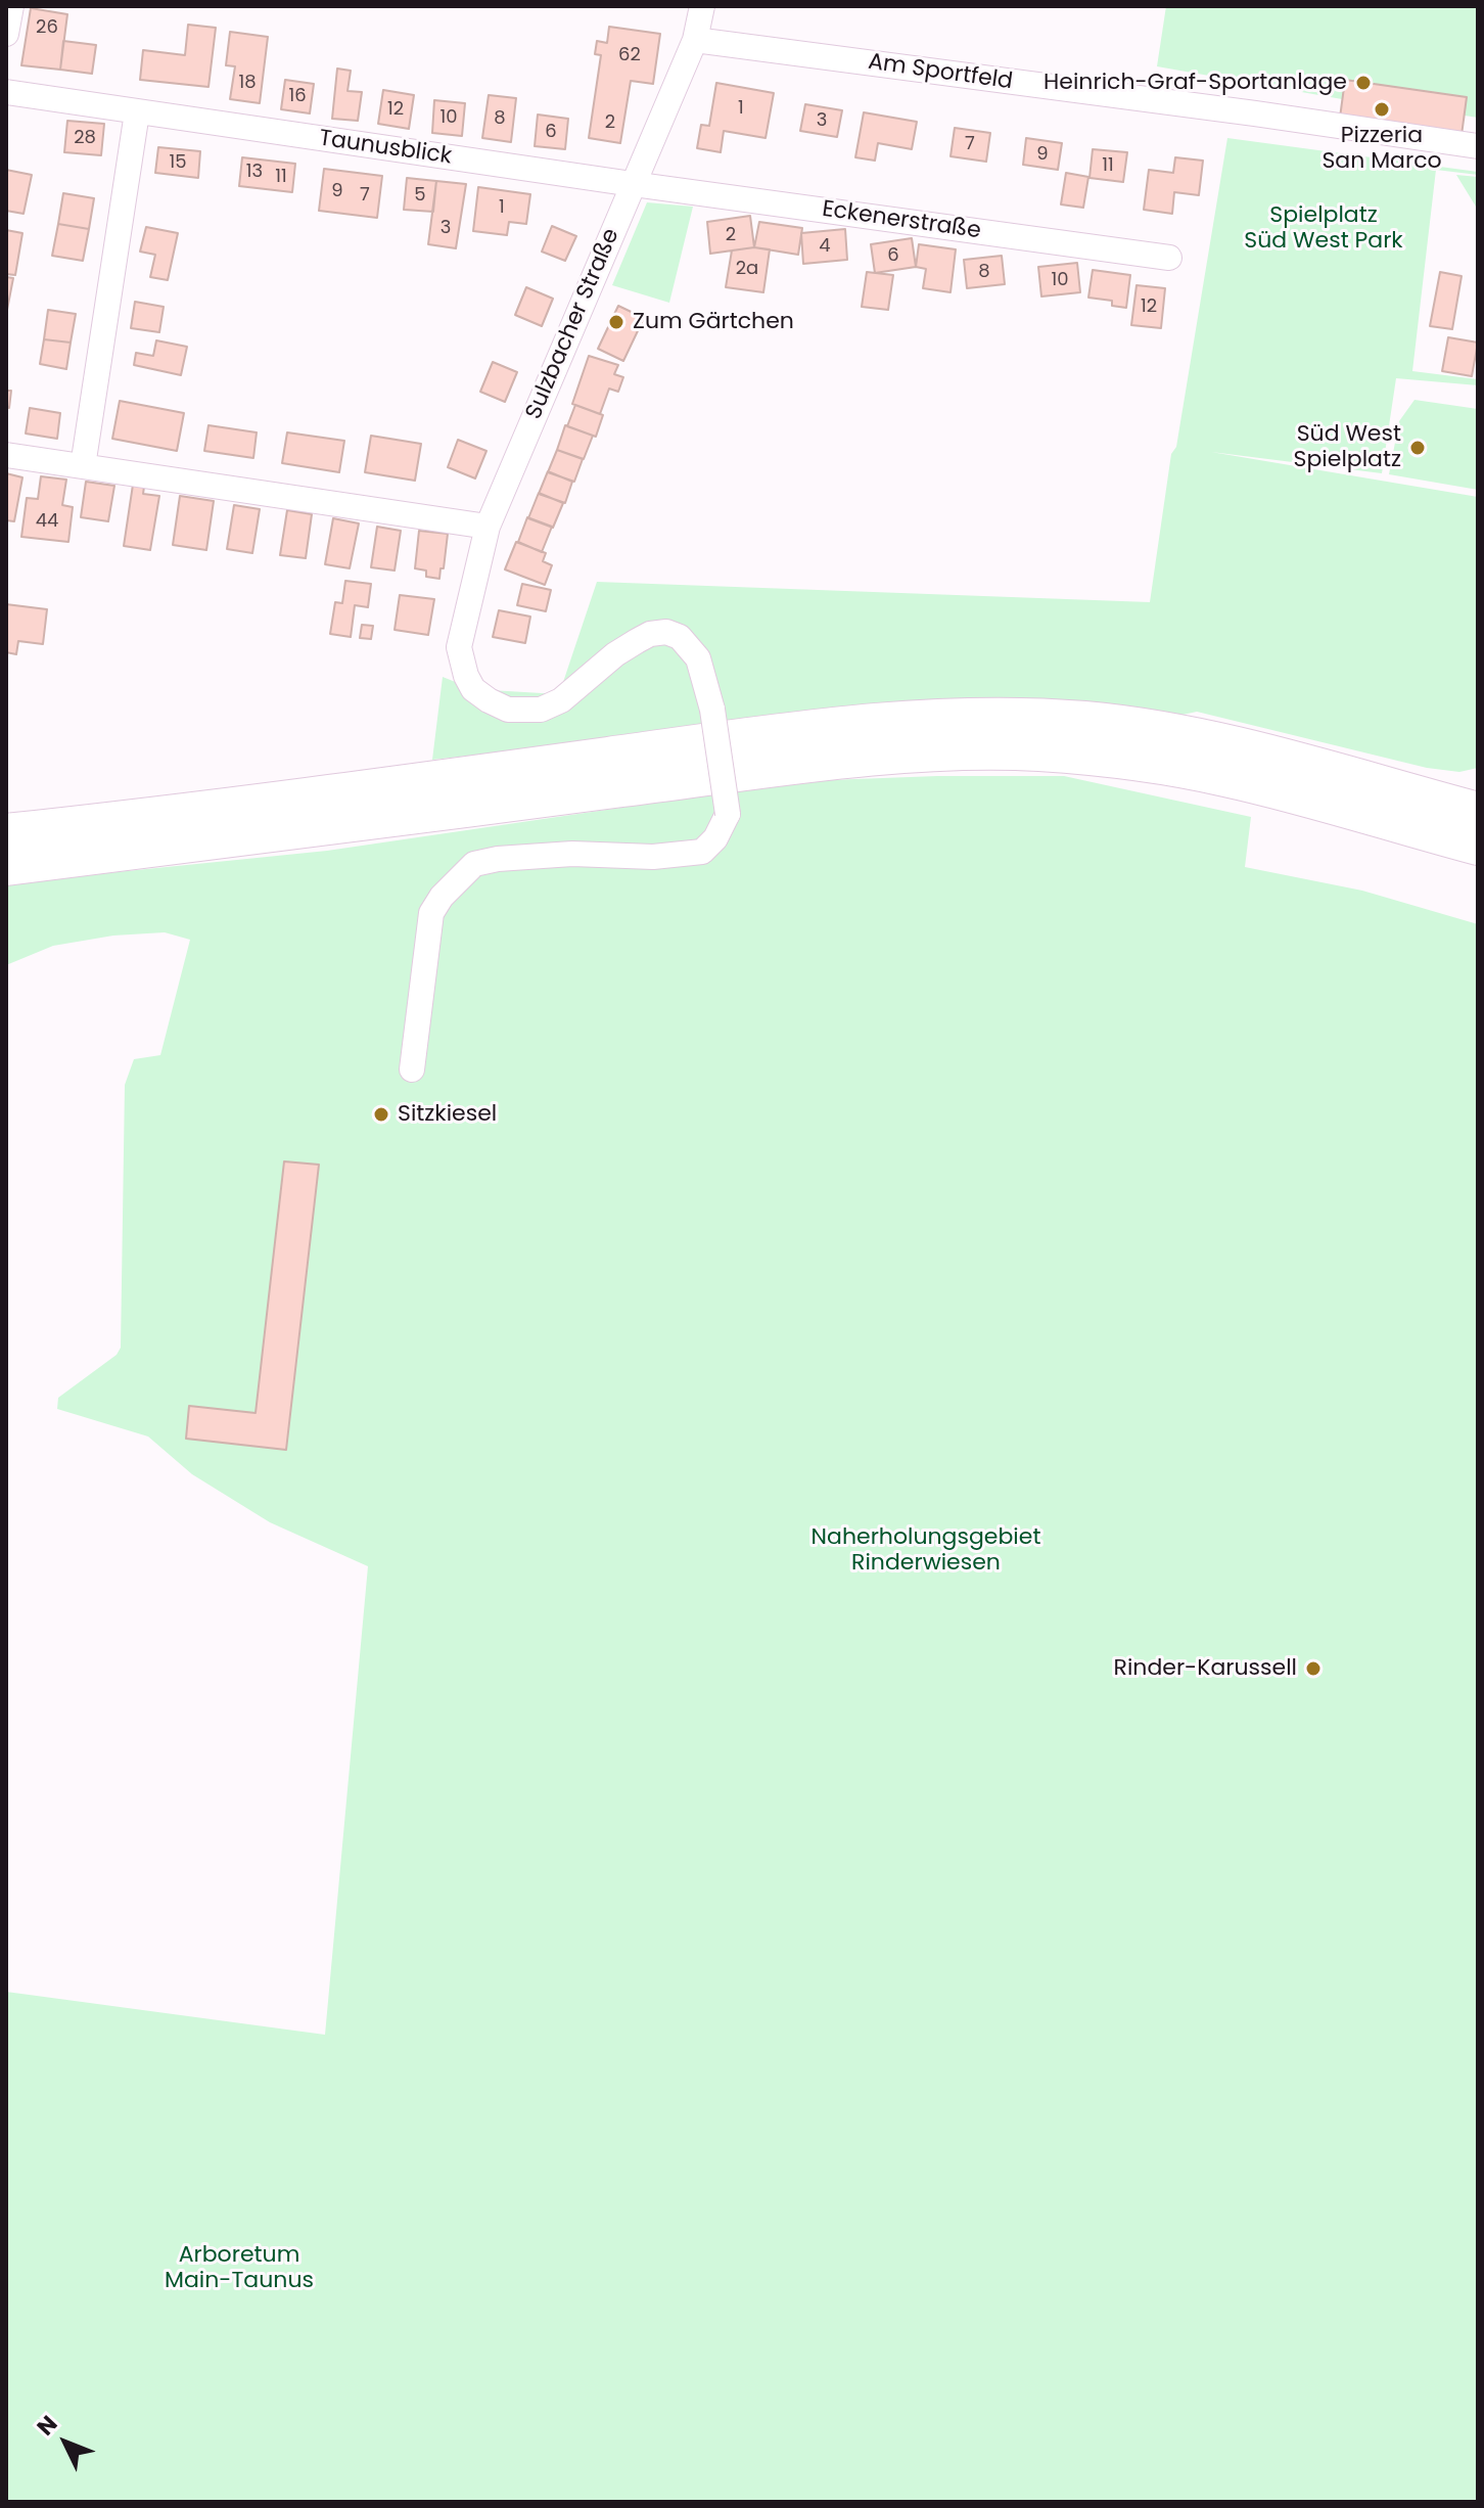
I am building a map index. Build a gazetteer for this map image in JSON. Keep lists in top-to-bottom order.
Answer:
{
  "streets": {
    "street": [
      "Am Sportfeld",
      "Taunusblick",
      "Eckenerstraße",
      "Sulzbacher Straße"
    ]
  },
  "crossings": [
    ["Am Sportfeld", "Sulzbacher Straße"],
    ["Taunusblick", "Eckenerstraße"],
    ["Taunusblick", "Sulzbacher Straße"],
    ["Eckenerstraße", "Sulzbacher Straße"]
  ],
  "parks": ["Spielplatz Süd West Park", "Naherholungsgebiet Rinderwiesen", "Arboretum Main-Taunus"],
  "places": [
    "Heinrich-Graf-Sportanlage",
    "Pizzeria San Marco",
    "Zum Gärtchen",
    "Süd West Spielplatz",
    "Sitzkiesel",
    "Rinder-Karussell"
  ],
  "house_numbers": [
    "26",
    "62",
    "18",
    "16",
    "1",
    "12",
    "10",
    "8",
    "3",
    "2",
    "6",
    "28",
    "7",
    "9",
    "15",
    "11",
    "13",
    "11",
    "9",
    "7",
    "5",
    "1",
    "3",
    "2",
    "4",
    "6",
    "2a",
    "8",
    "10",
    "12",
    "44"
  ],
  "north": "top left"
}
